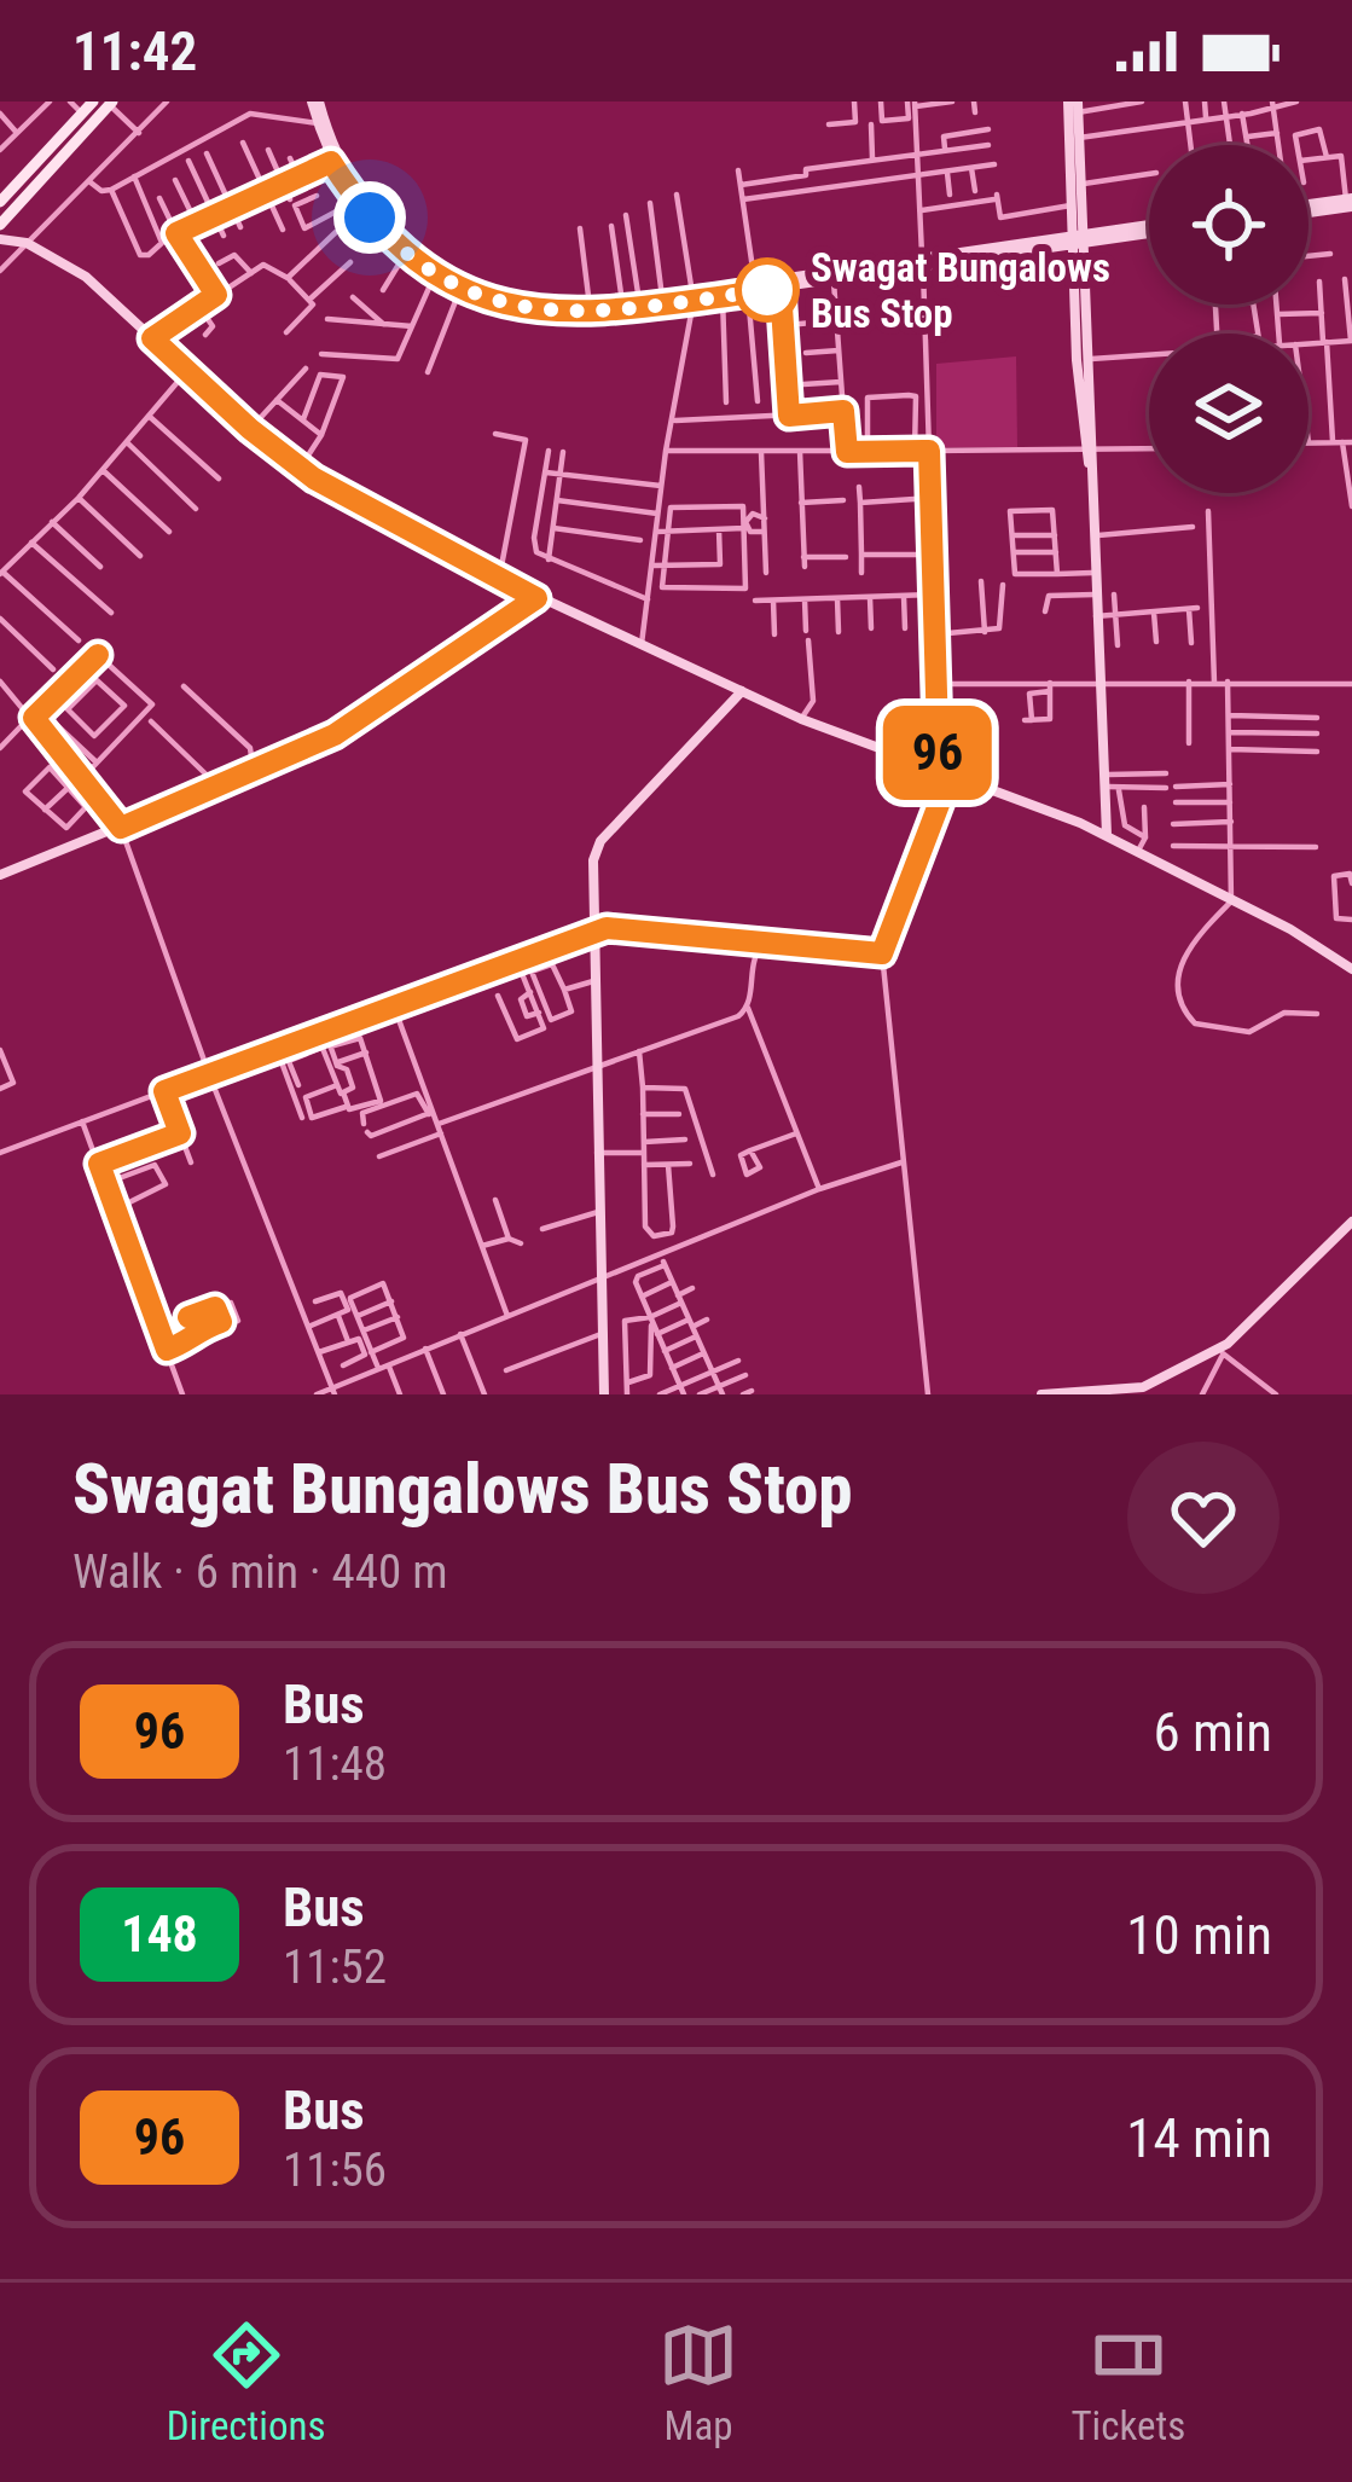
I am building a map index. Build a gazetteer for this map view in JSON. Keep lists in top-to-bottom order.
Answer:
{
  "places": ["Swagat Bungalows Bus Stop"],
  "lines": ["bus line 96"],
  "page": {
    "status": "11:42",
    "on_map": "96",
    "heading": ["Swagat Bungalows Bus Stop", "Walk · 6 min · 440 m"],
    "list": [
      {
        "mark": "96",
        "name": "Bus",
        "note": "11:48",
        "value": "6 min"
      },
      {
        "mark": "148",
        "name": "Bus",
        "note": "11:52",
        "value": "10 min"
      },
      {
        "mark": "96",
        "name": "Bus",
        "note": "11:56",
        "value": "14 min"
      }
    ],
    "tabs": ["Directions", "Map", "Tickets"]
  }
}
